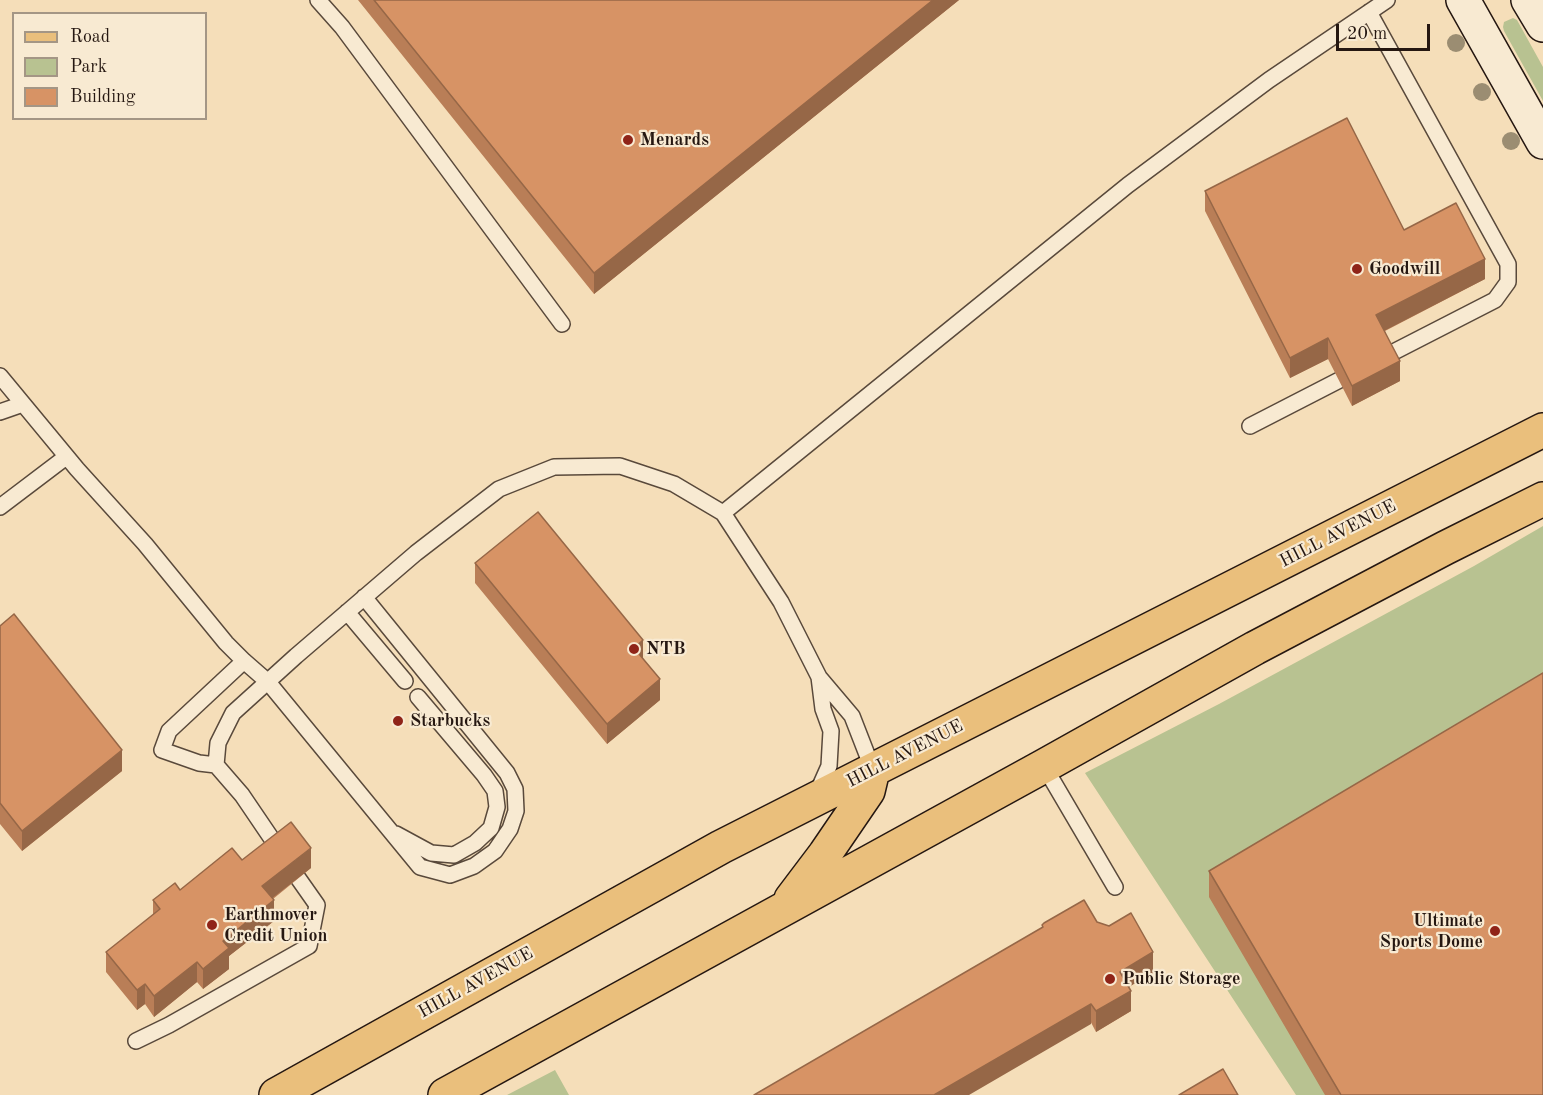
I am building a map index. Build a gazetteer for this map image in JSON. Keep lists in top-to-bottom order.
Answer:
{
  "streets": {
    "main road": ["HILL AVENUE"]
  },
  "places": [
    "Menards",
    "Goodwill",
    "NTB",
    "Starbucks",
    "Earthmover Credit Union",
    "Ultimate Sports Dome",
    "Public Storage"
  ],
  "legend": ["Road", "Park", "Building"],
  "scale_bar": "20 m"
}
